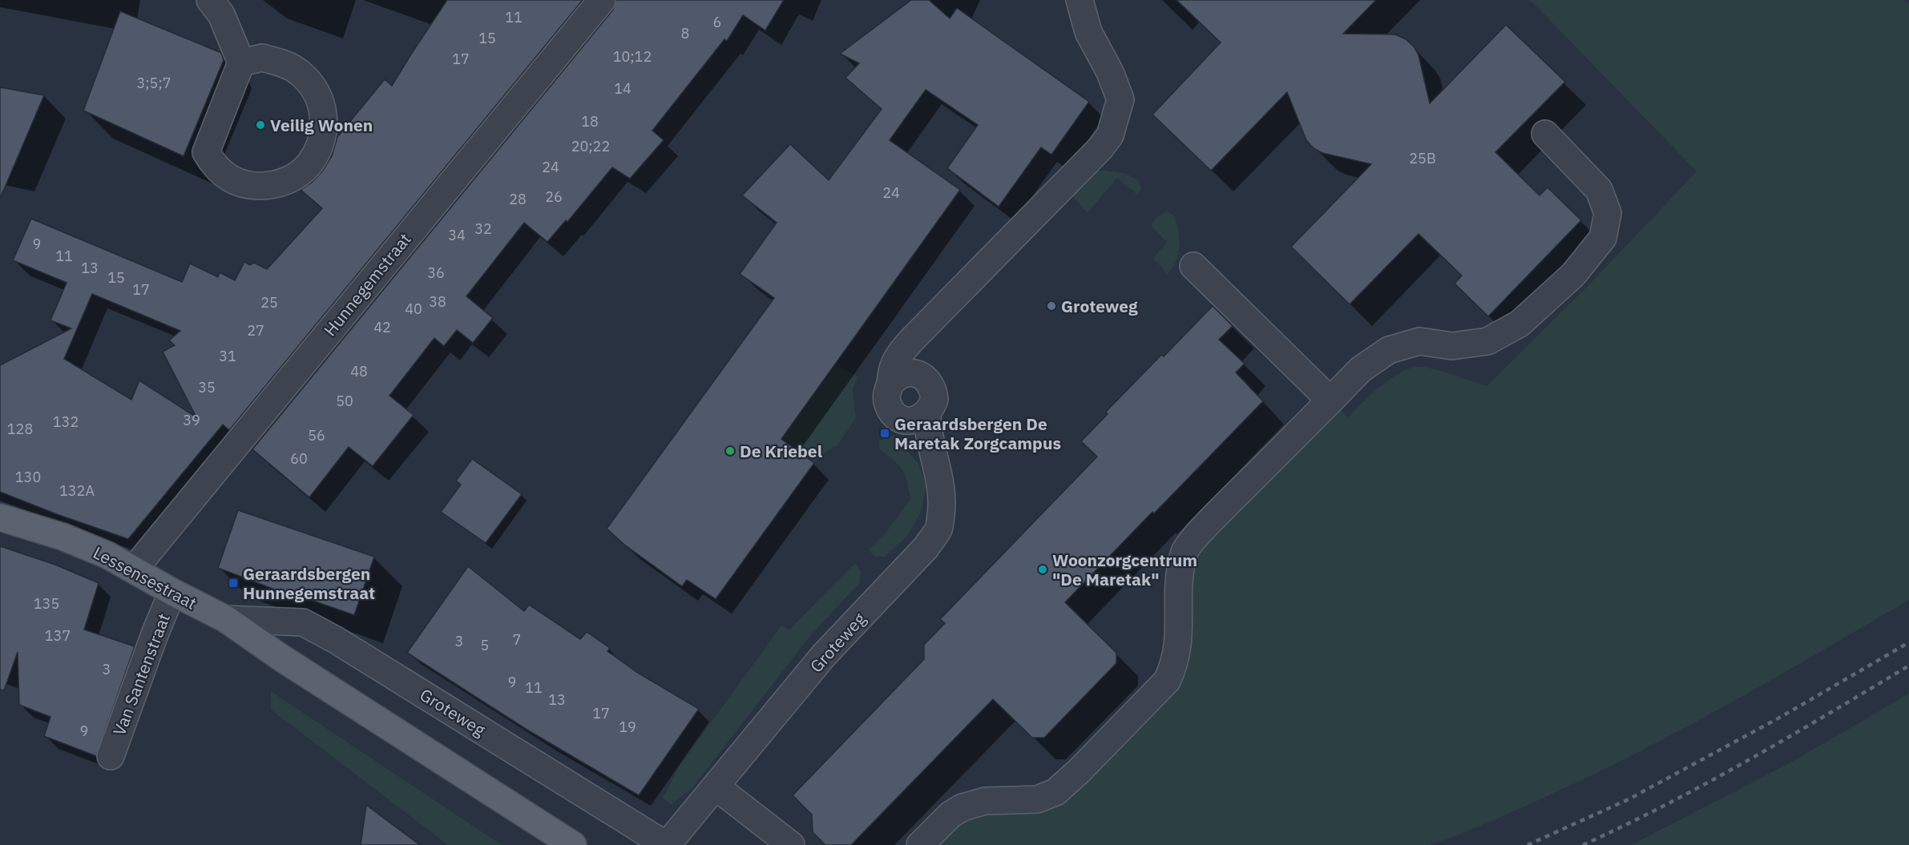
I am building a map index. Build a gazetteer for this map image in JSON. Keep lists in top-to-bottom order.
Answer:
{
  "streets": {
    "main road": ["Lessensestraat"],
    "street": ["Hunnegemstraat", "Groteweg", "Van Santenstraat"]
  },
  "crossings": [
    ["Hunnegemstraat", "Lessensestraat"],
    ["Lessensestraat", "Groteweg"],
    ["Lessensestraat", "Van Santenstraat"]
  ],
  "places": {
    "other": [
      "Veilig Wonen",
      "Groteweg",
      "De Kriebel",
      "Woonzorgcentrum \"De Maretak\""
    ],
    "transit": ["Geraardsbergen De Maretak Zorgcampus", "Geraardsbergen Hunnegemstraat"]
  },
  "house_numbers": [
    "11",
    "6",
    "8",
    "15",
    "10;12",
    "17",
    "3;5;7",
    "14",
    "18",
    "20;22",
    "25B",
    "24",
    "24",
    "26",
    "28",
    "32",
    "34",
    "9",
    "11",
    "13",
    "36",
    "15",
    "17",
    "38",
    "25",
    "40",
    "42",
    "27",
    "31",
    "48",
    "35",
    "50",
    "39",
    "132",
    "128",
    "56",
    "60",
    "130",
    "132A",
    "135",
    "137",
    "7",
    "3",
    "5",
    "3",
    "9",
    "11",
    "13",
    "17",
    "19",
    "9"
  ]
}
